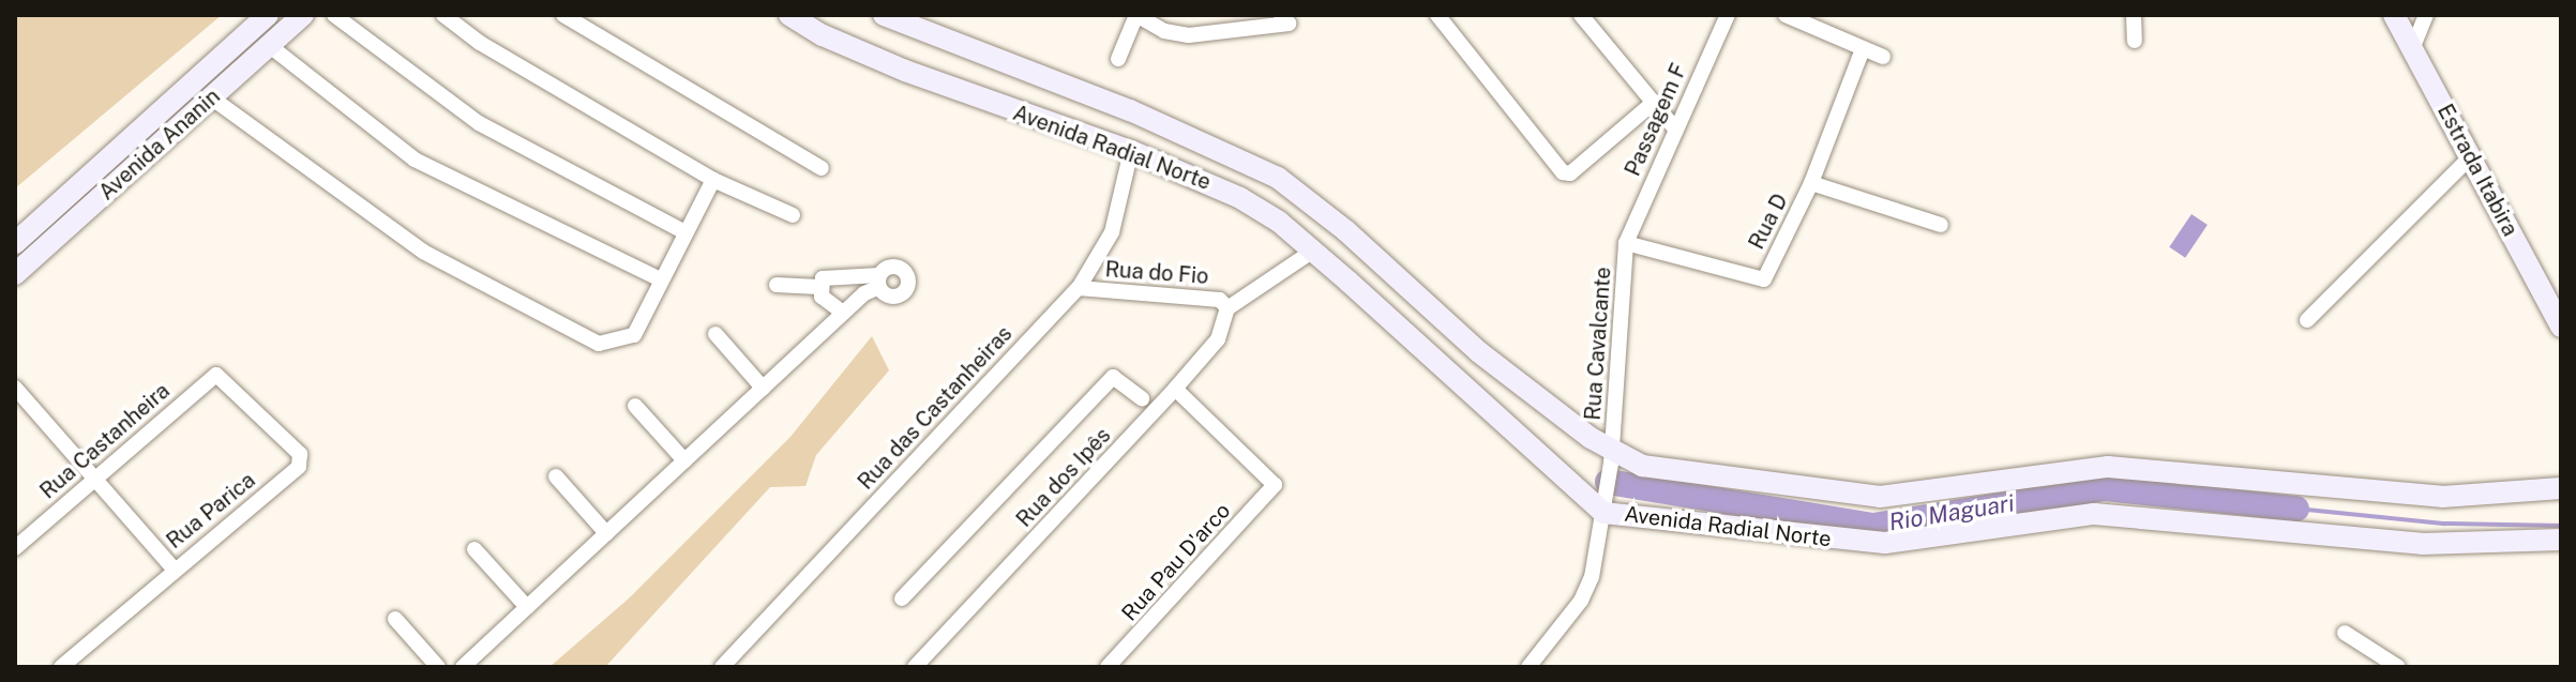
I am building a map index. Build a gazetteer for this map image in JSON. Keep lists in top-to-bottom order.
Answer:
{
  "streets": {
    "main road": ["Avenida Ananin", "Avenida Radial Norte", "Estrada Itabira"],
    "street": [
      "Passagem F",
      "Rua D",
      "Rua do Fio",
      "Rua Cavalcante",
      "Rua das Castanheiras",
      "Rua Castanheira",
      "Rua dos Ipês",
      "Rua Parica",
      "Rua Pau D'arco"
    ]
  },
  "crossings": [
    ["Passagem F", "Rua D"],
    ["Passagem F", "Rua Cavalcante"],
    ["Avenida Radial Norte", "Rua Cavalcante"],
    ["Avenida Radial Norte", "Rua das Castanheiras"],
    ["Rua D", "Rua Cavalcante"],
    ["Rua do Fio", "Rua das Castanheiras"],
    ["Rua do Fio", "Rua dos Ipês"],
    ["Rua Castanheira", "Rua Parica"],
    ["Rua dos Ipês", "Rua Pau D'arco"]
  ],
  "water": ["Rio Maguari"]
}
